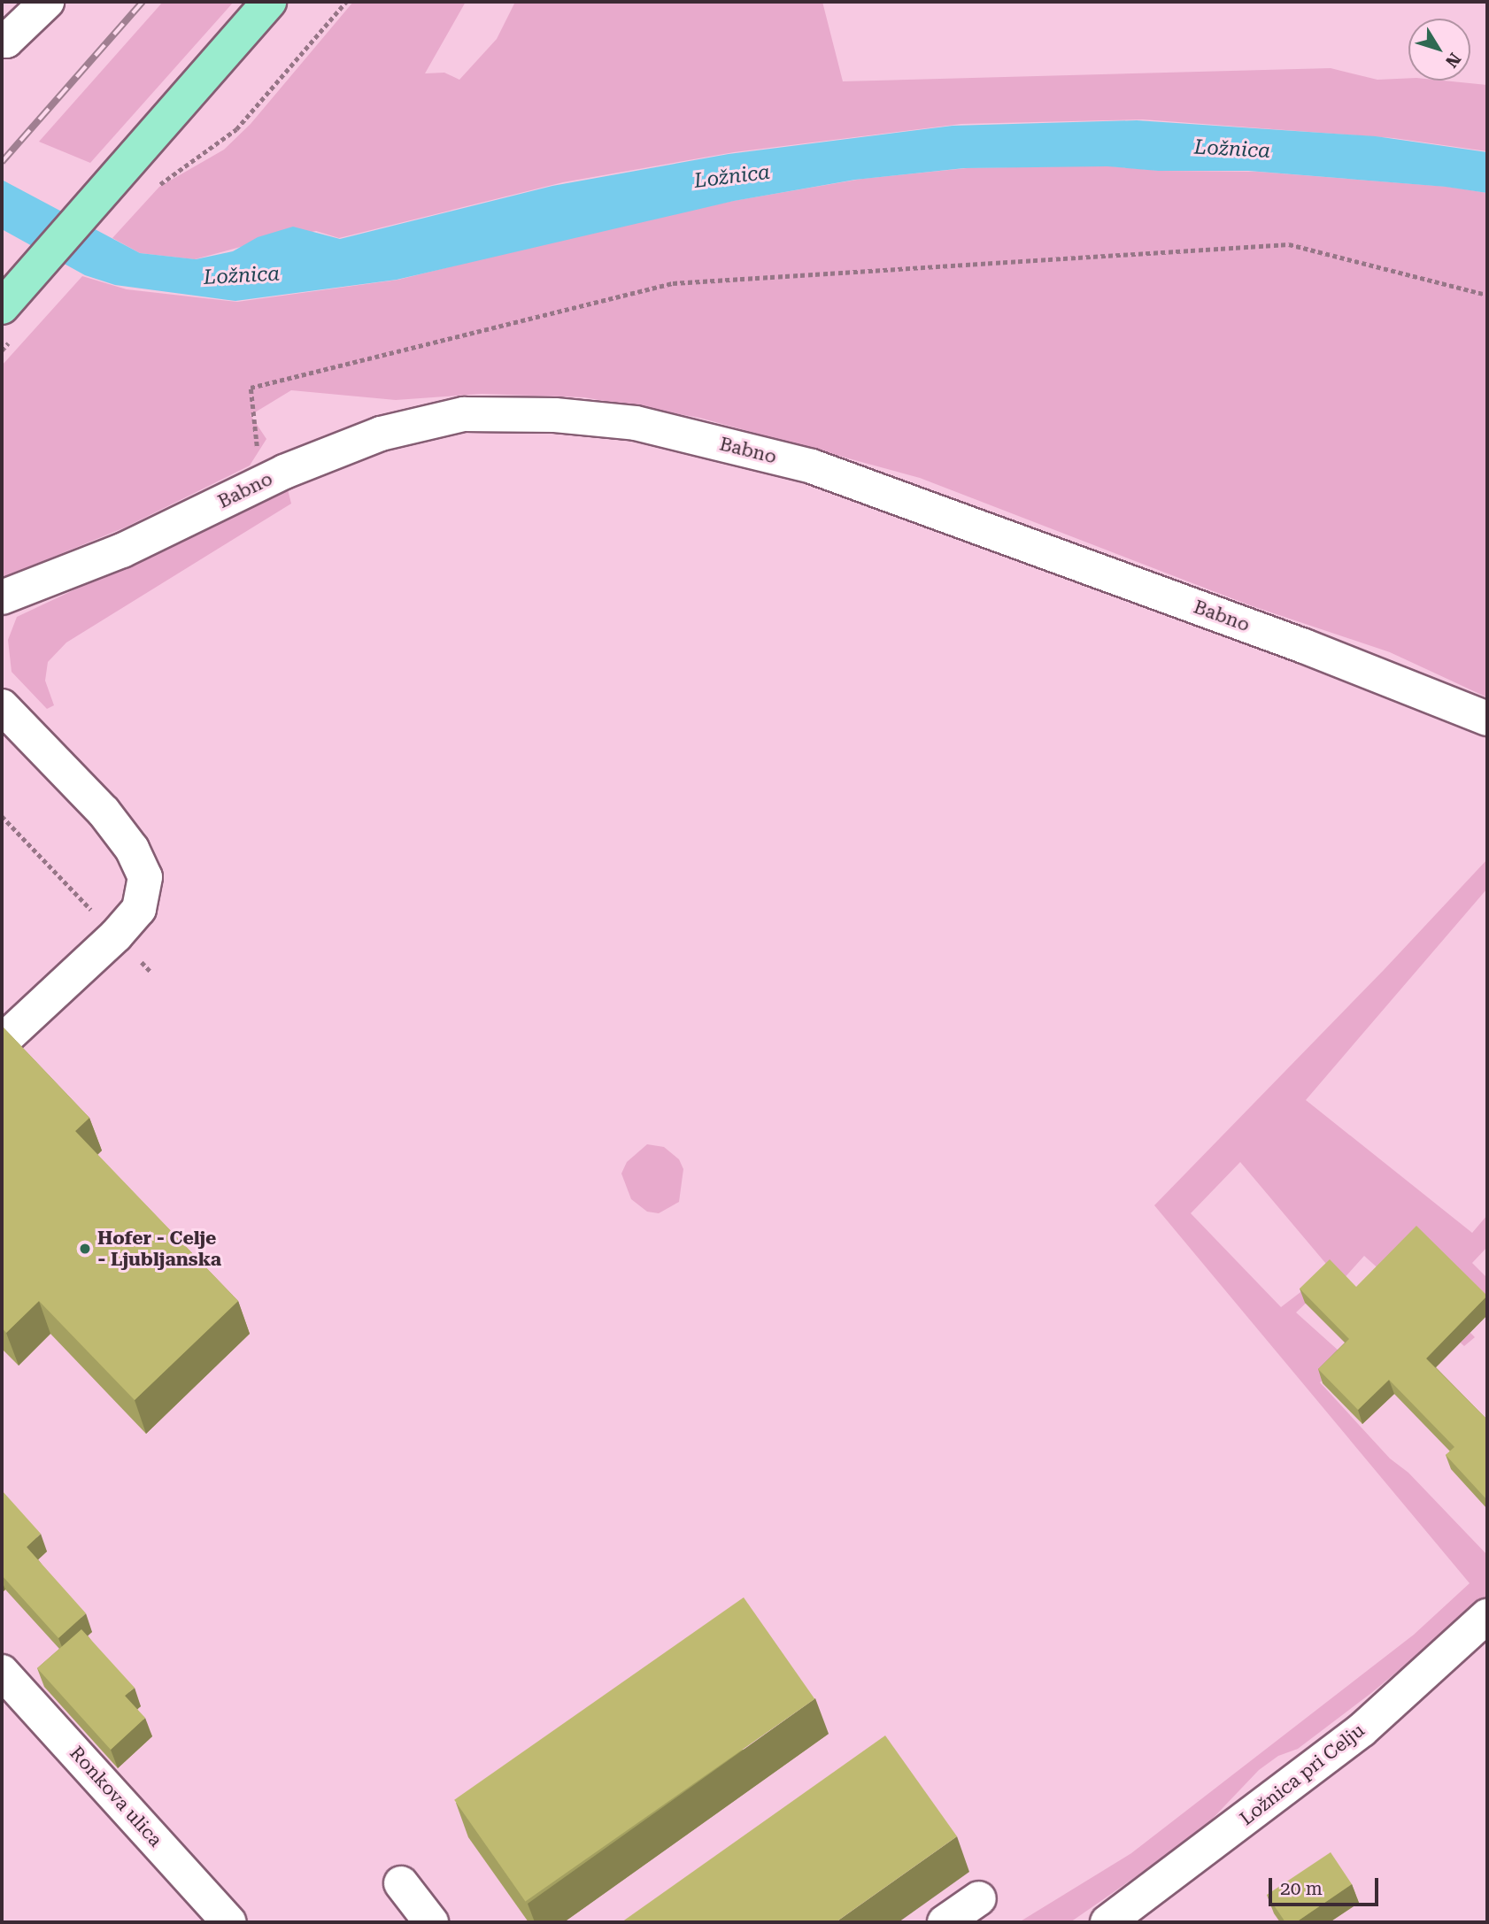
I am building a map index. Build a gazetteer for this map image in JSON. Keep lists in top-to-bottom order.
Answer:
{
  "streets": {
    "street": ["Babno", "Ložnica pri Celju", "Ronkova ulica"]
  },
  "water": ["Ložnica"],
  "places": ["Hofer - Celje - Ljubljanska"],
  "scale_bar": "20 m",
  "north": "bottom right"
}
